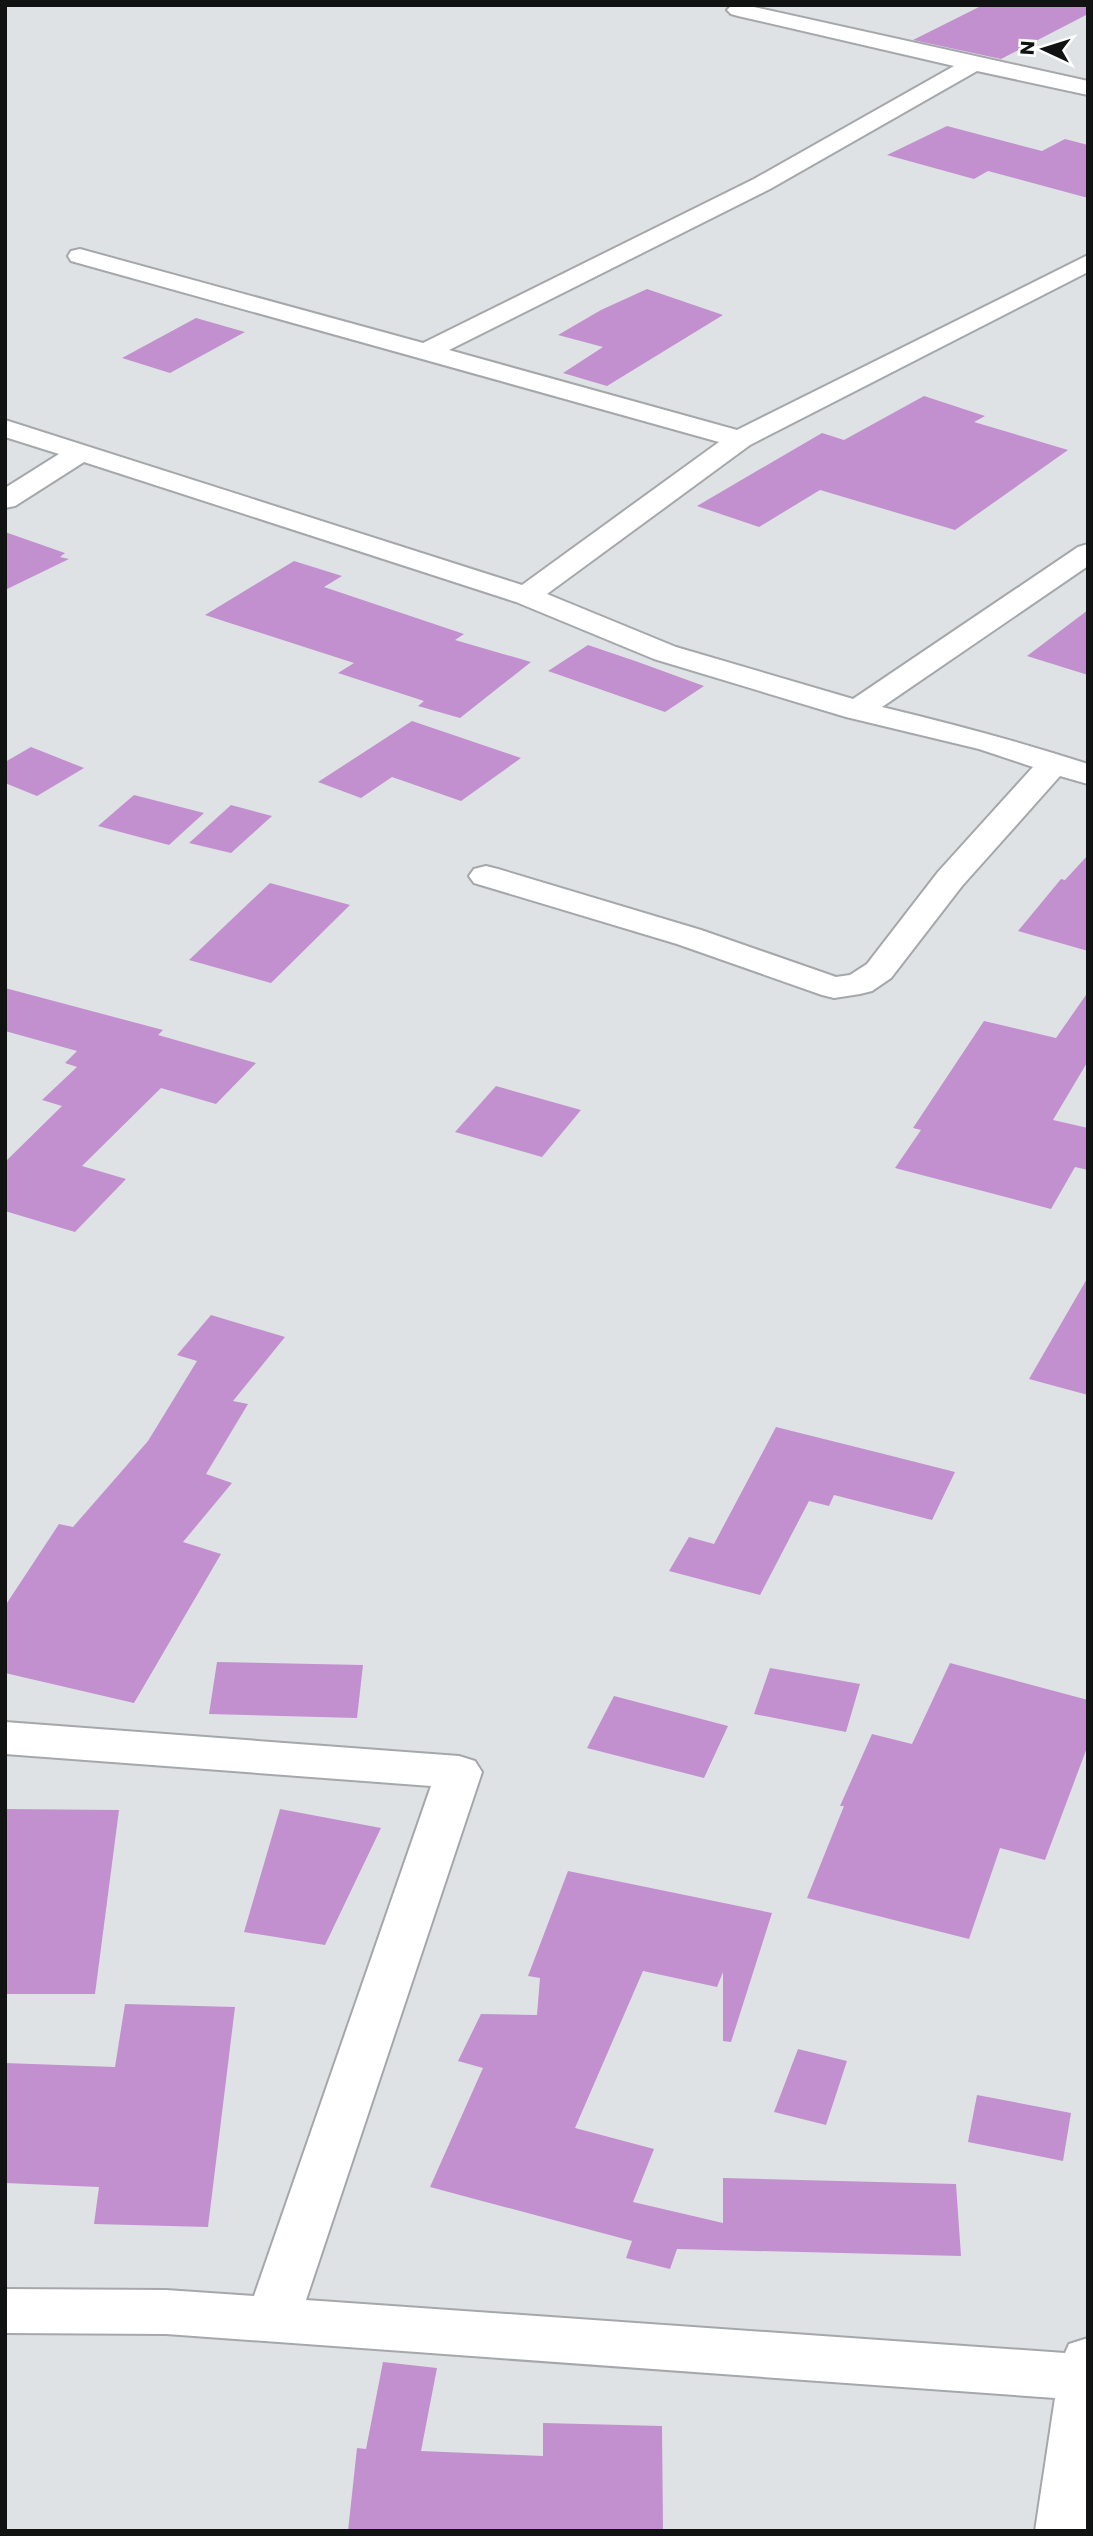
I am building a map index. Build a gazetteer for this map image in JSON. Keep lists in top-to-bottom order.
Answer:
{
  "north": "left"
}
